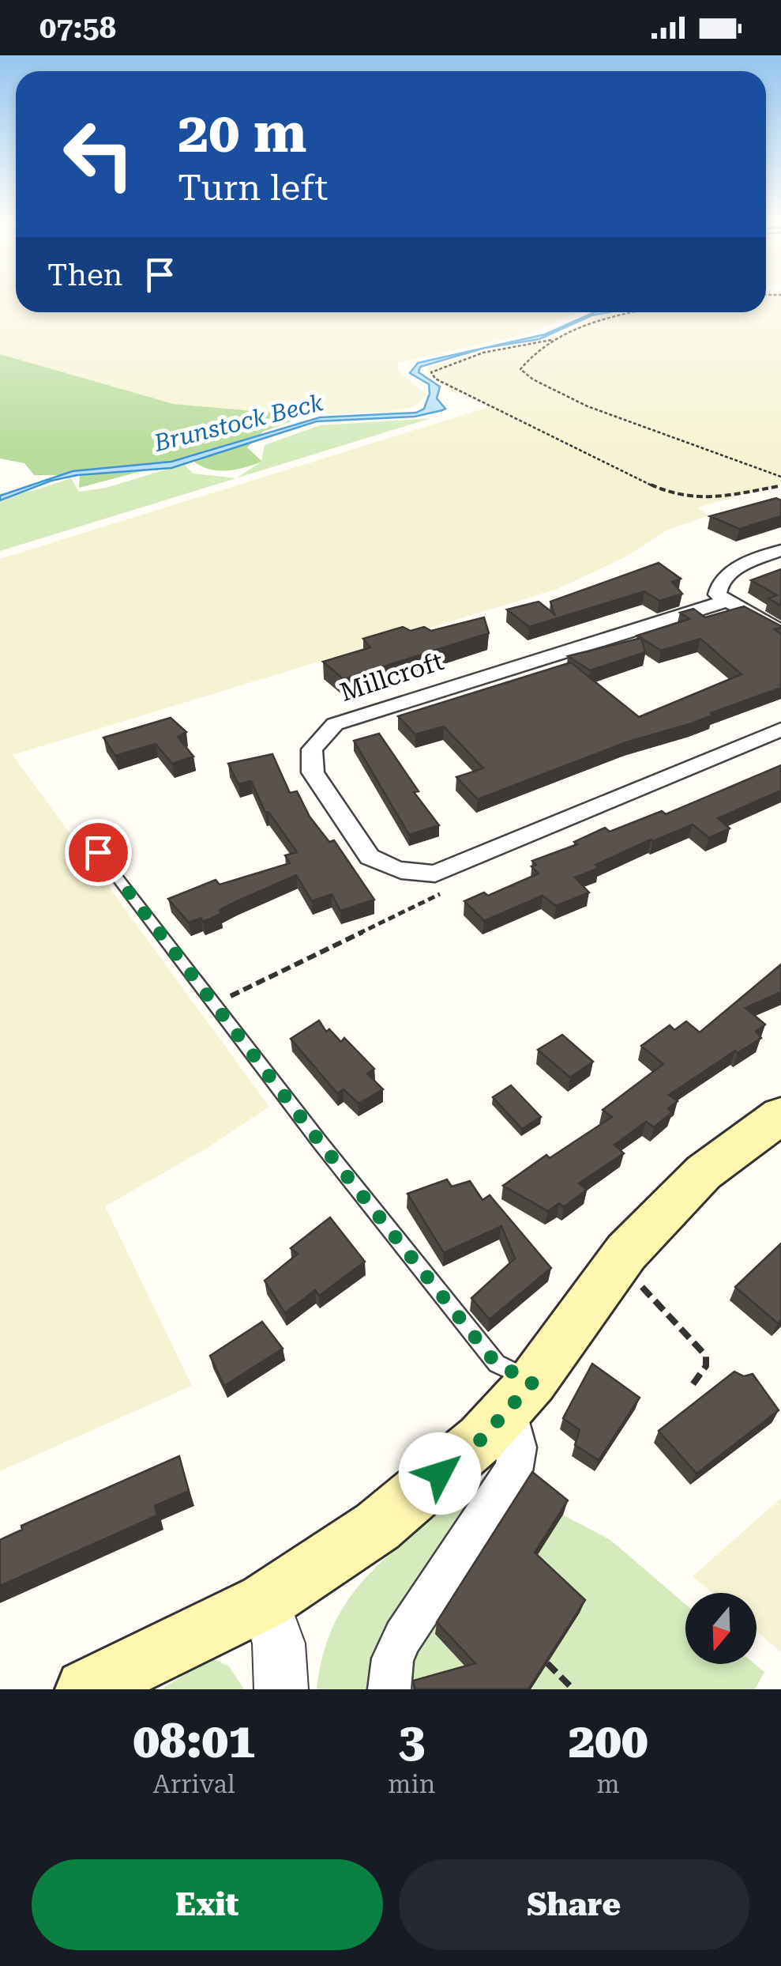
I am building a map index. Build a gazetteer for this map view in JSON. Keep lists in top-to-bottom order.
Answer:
{
  "streets": {
    "street": ["Millcroft"]
  },
  "water": ["Brunstock Beck"],
  "north": "bottom",
  "page": {
    "status": "07:58",
    "turn": ["20 m", "Turn left"],
    "then": "Then",
    "eta": [
      "08:01",
      "Arrival",
      "3",
      "min",
      "200",
      "m"
    ],
    "buttons": ["Exit", "Share"]
  }
}
